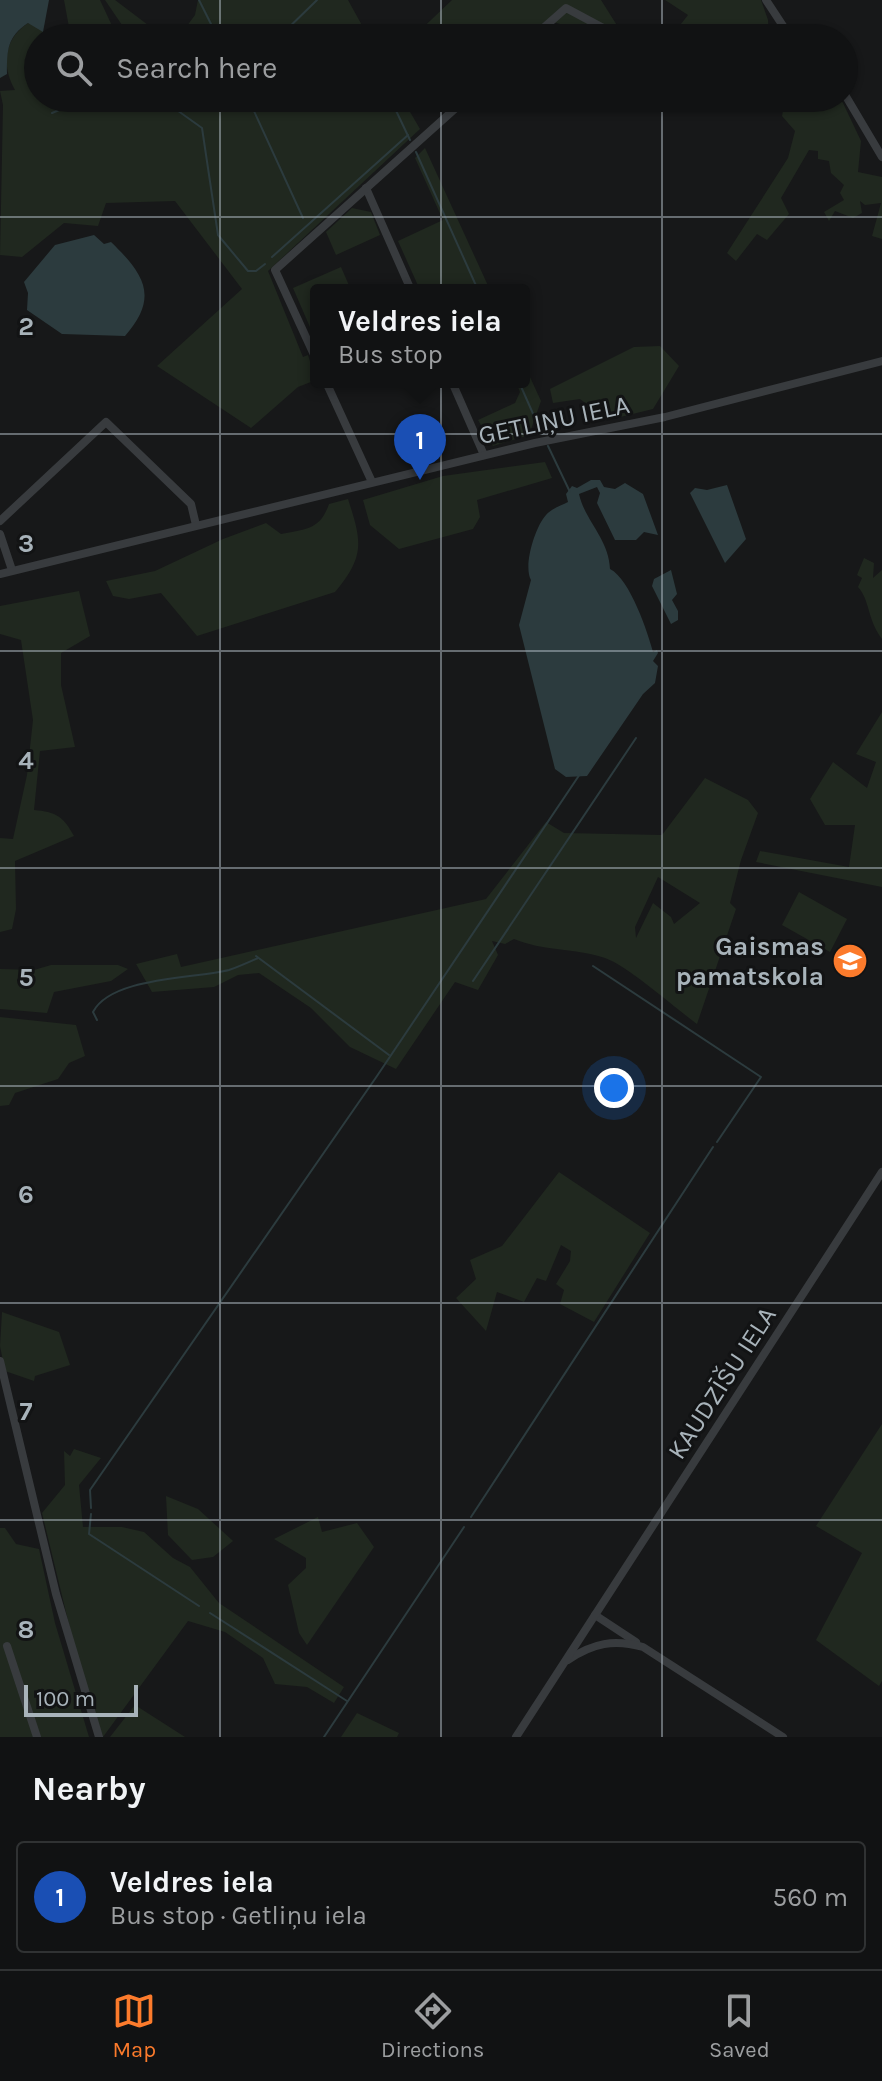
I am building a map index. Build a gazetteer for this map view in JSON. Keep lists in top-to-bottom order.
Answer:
{
  "streets": {
    "street": ["GETLIŅU IELA", "KAUDZĪŠU IELA"]
  },
  "places": {
    "school or university": ["Gaismas pamatskola"]
  },
  "scale_bar": "100 m",
  "page": {
    "search": "Search here",
    "popup": ["Veldres iela", "Bus stop"],
    "pins": "1",
    "scale": "100 m",
    "heading": "Nearby",
    "list": [
      {
        "mark": "1",
        "name": "Veldres iela",
        "note": "Bus stop · Getliņu iela",
        "value": "560 m"
      }
    ],
    "nav": ["Map", "Directions", "Saved"]
  },
  "grid": {
    "rows": [
      "2",
      "3",
      "4",
      "5",
      "6",
      "7",
      "8"
    ]
  }
}
